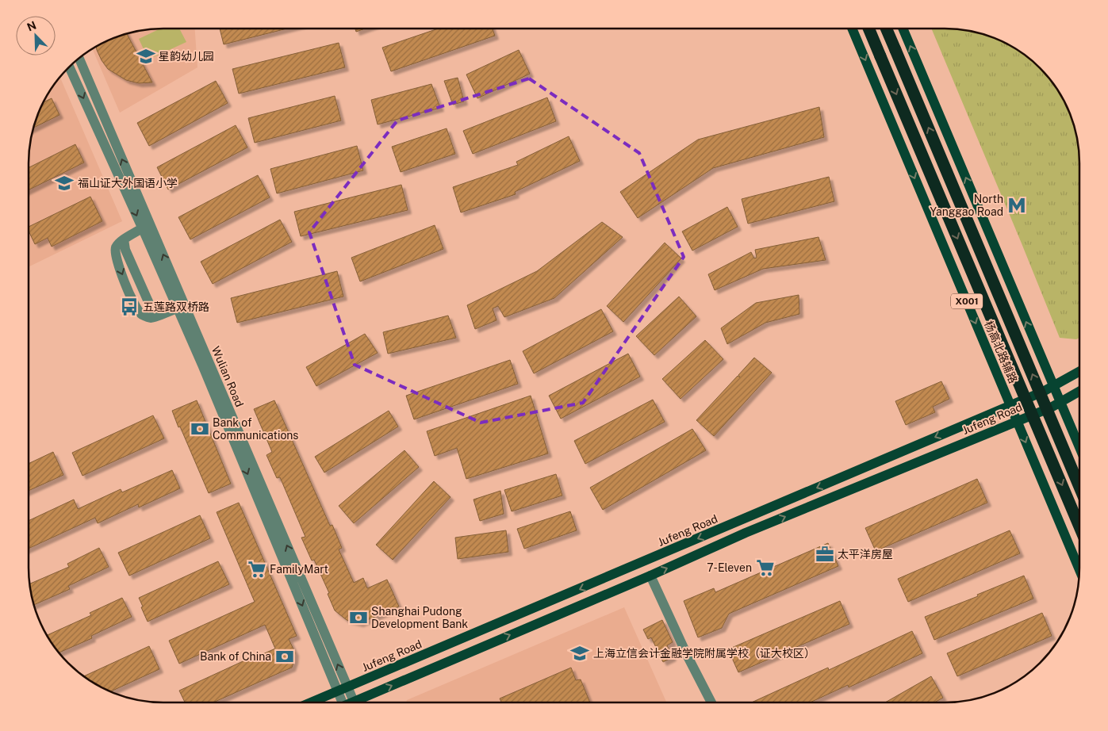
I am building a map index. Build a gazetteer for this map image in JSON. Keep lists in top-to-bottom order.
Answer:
{
  "streets": {
    "highway": ["X001"],
    "main road": ["杨高北路辅路", "Jufeng Road"],
    "street": ["Wulian Road"]
  },
  "crossings": [
    ["杨高北路辅路", "Jufeng Road"],
    ["Wulian Road", "Jufeng Road"]
  ],
  "places": {
    "school or university": ["星韵幼儿园", "福山证大外国语小学", "上海立信会计金融学院附属学校（证大校区）"],
    "metro station": ["North Yanggao Road"],
    "bus stop": ["五莲路双桥路"],
    "bank": ["Bank of Communications", "Shanghai Pudong Development Bank", "Bank of China"],
    "office": ["太平洋房屋"],
    "supermarket": ["7-Eleven", "FamilyMart"]
  },
  "north": "top left"
}
